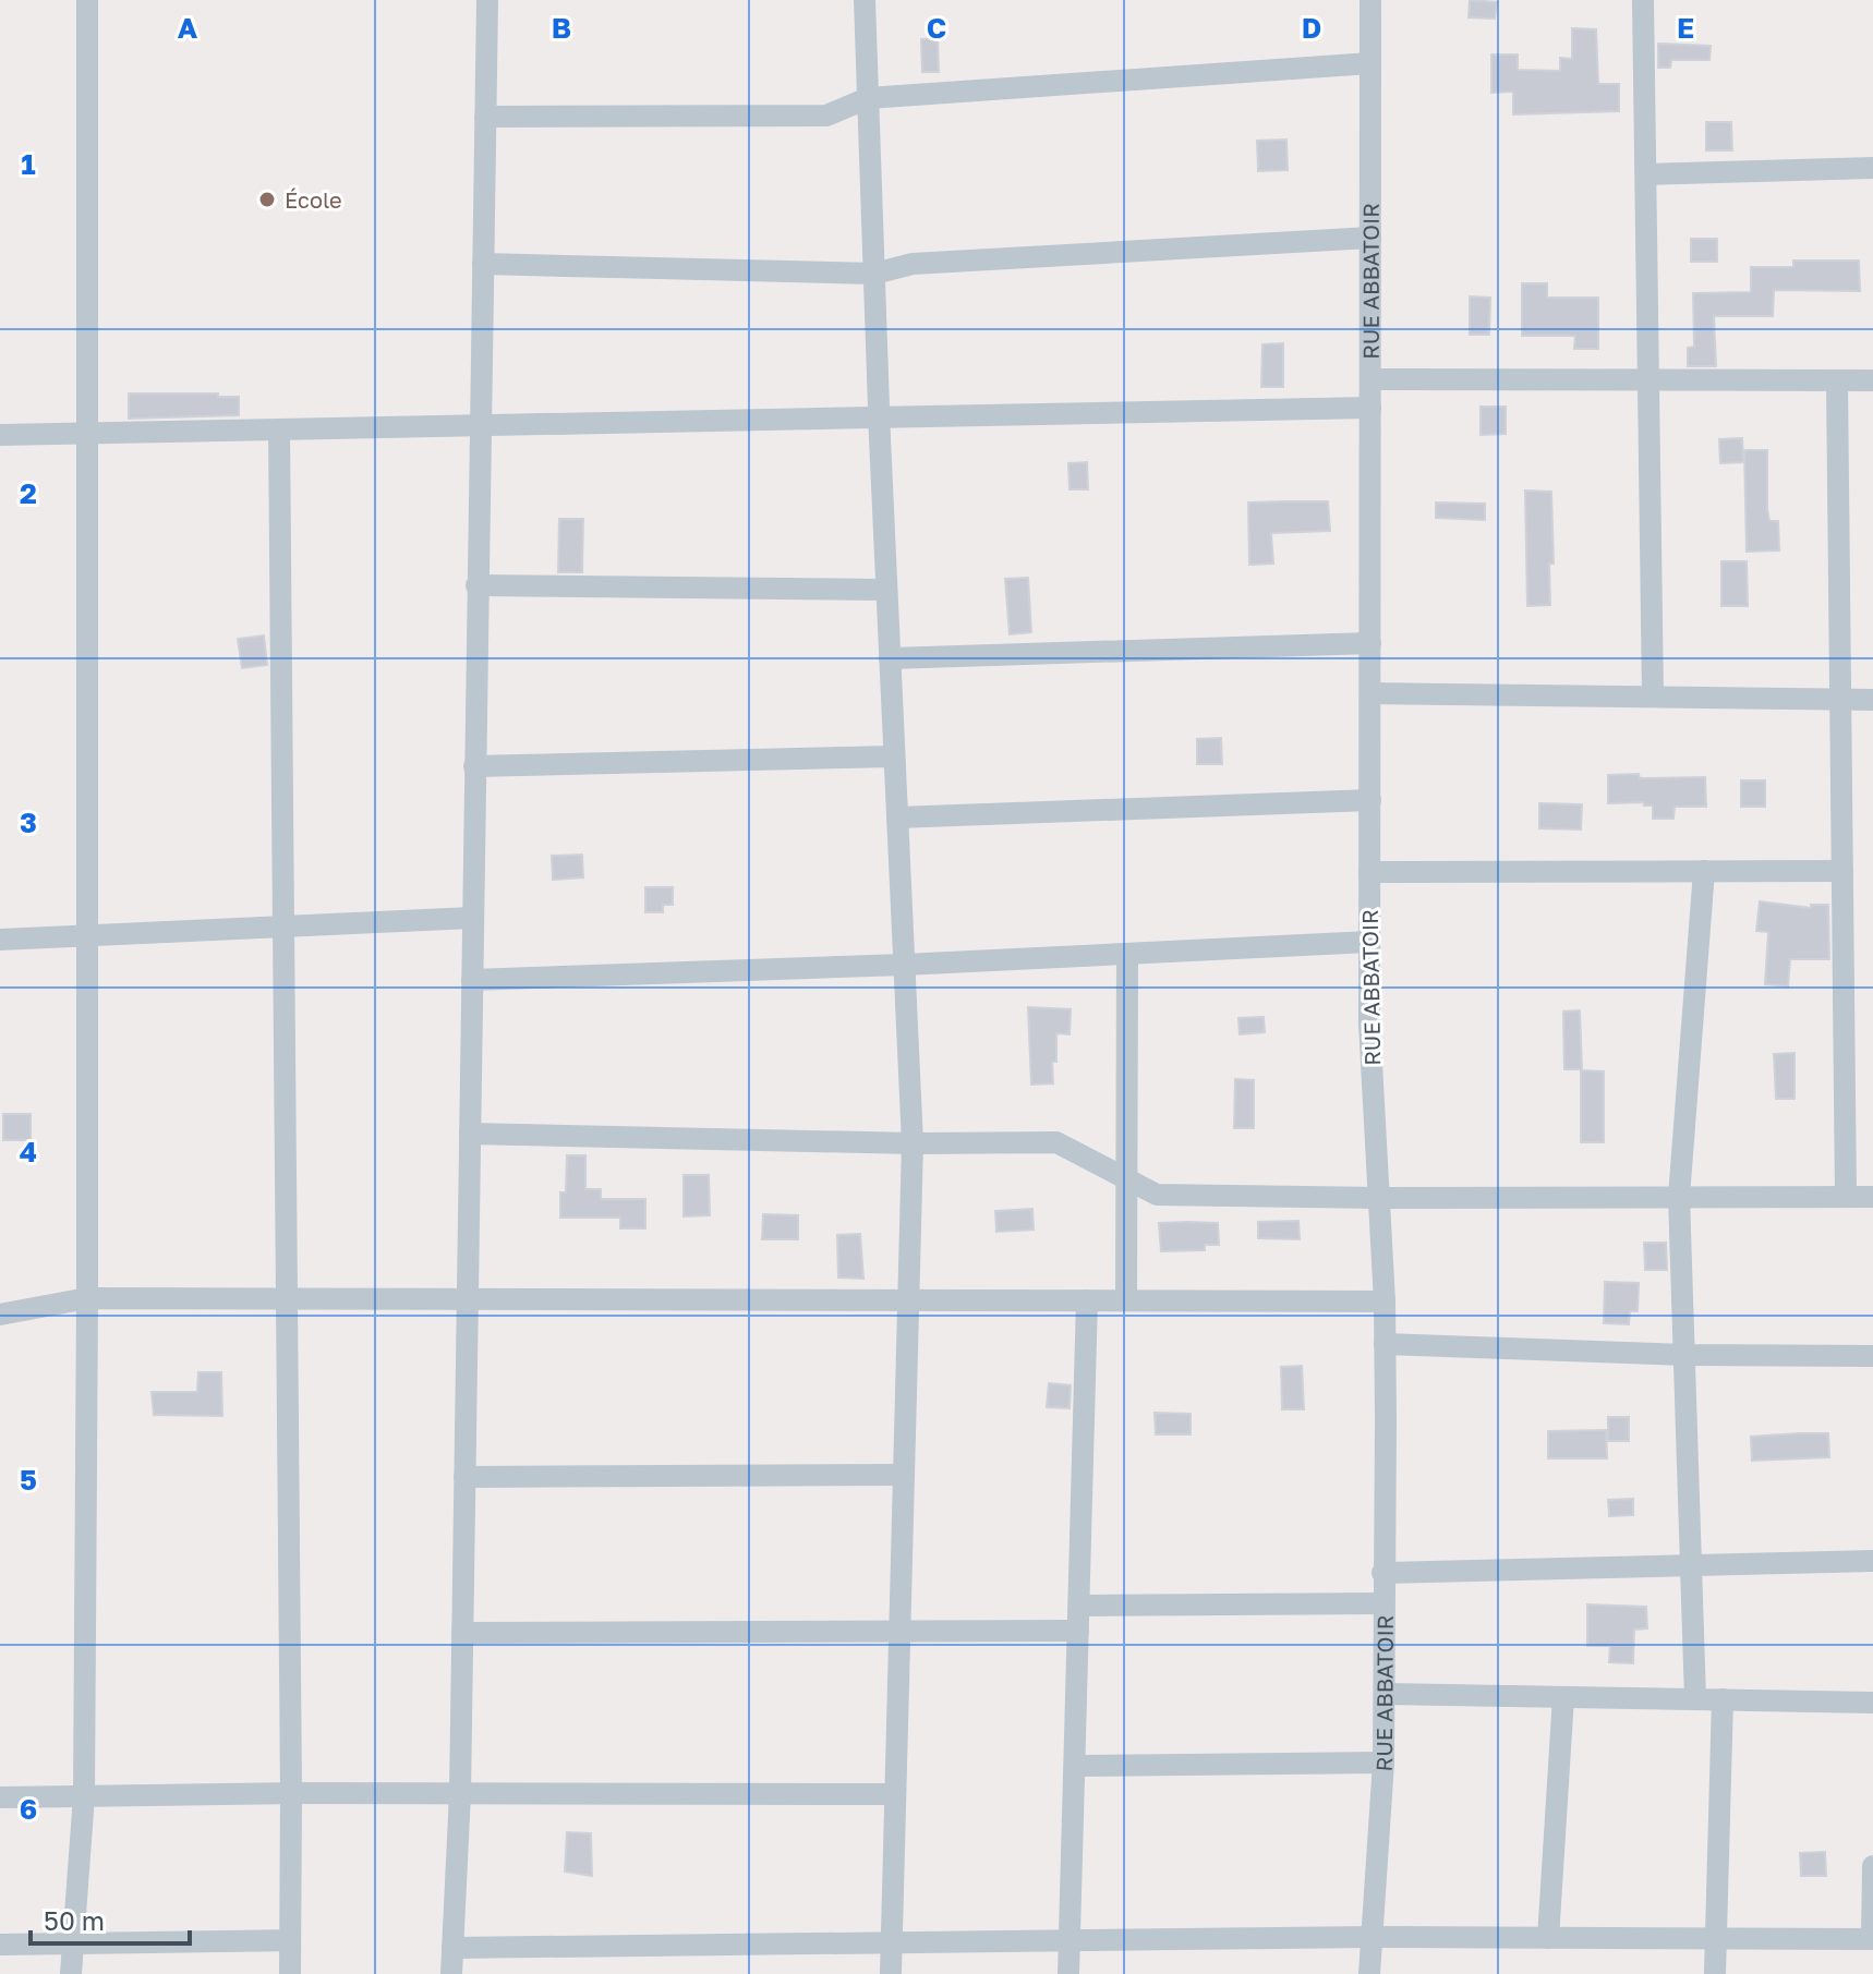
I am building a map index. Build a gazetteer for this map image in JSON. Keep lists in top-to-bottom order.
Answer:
{
  "streets": {
    "street": ["RUE ABBATOIR"]
  },
  "places": ["École"],
  "scale_bar": "50 m",
  "grid": {
    "columns": [
      "A",
      "B",
      "C",
      "D",
      "E"
    ],
    "rows": [
      "1",
      "2",
      "3",
      "4",
      "5",
      "6"
    ]
  }
}
